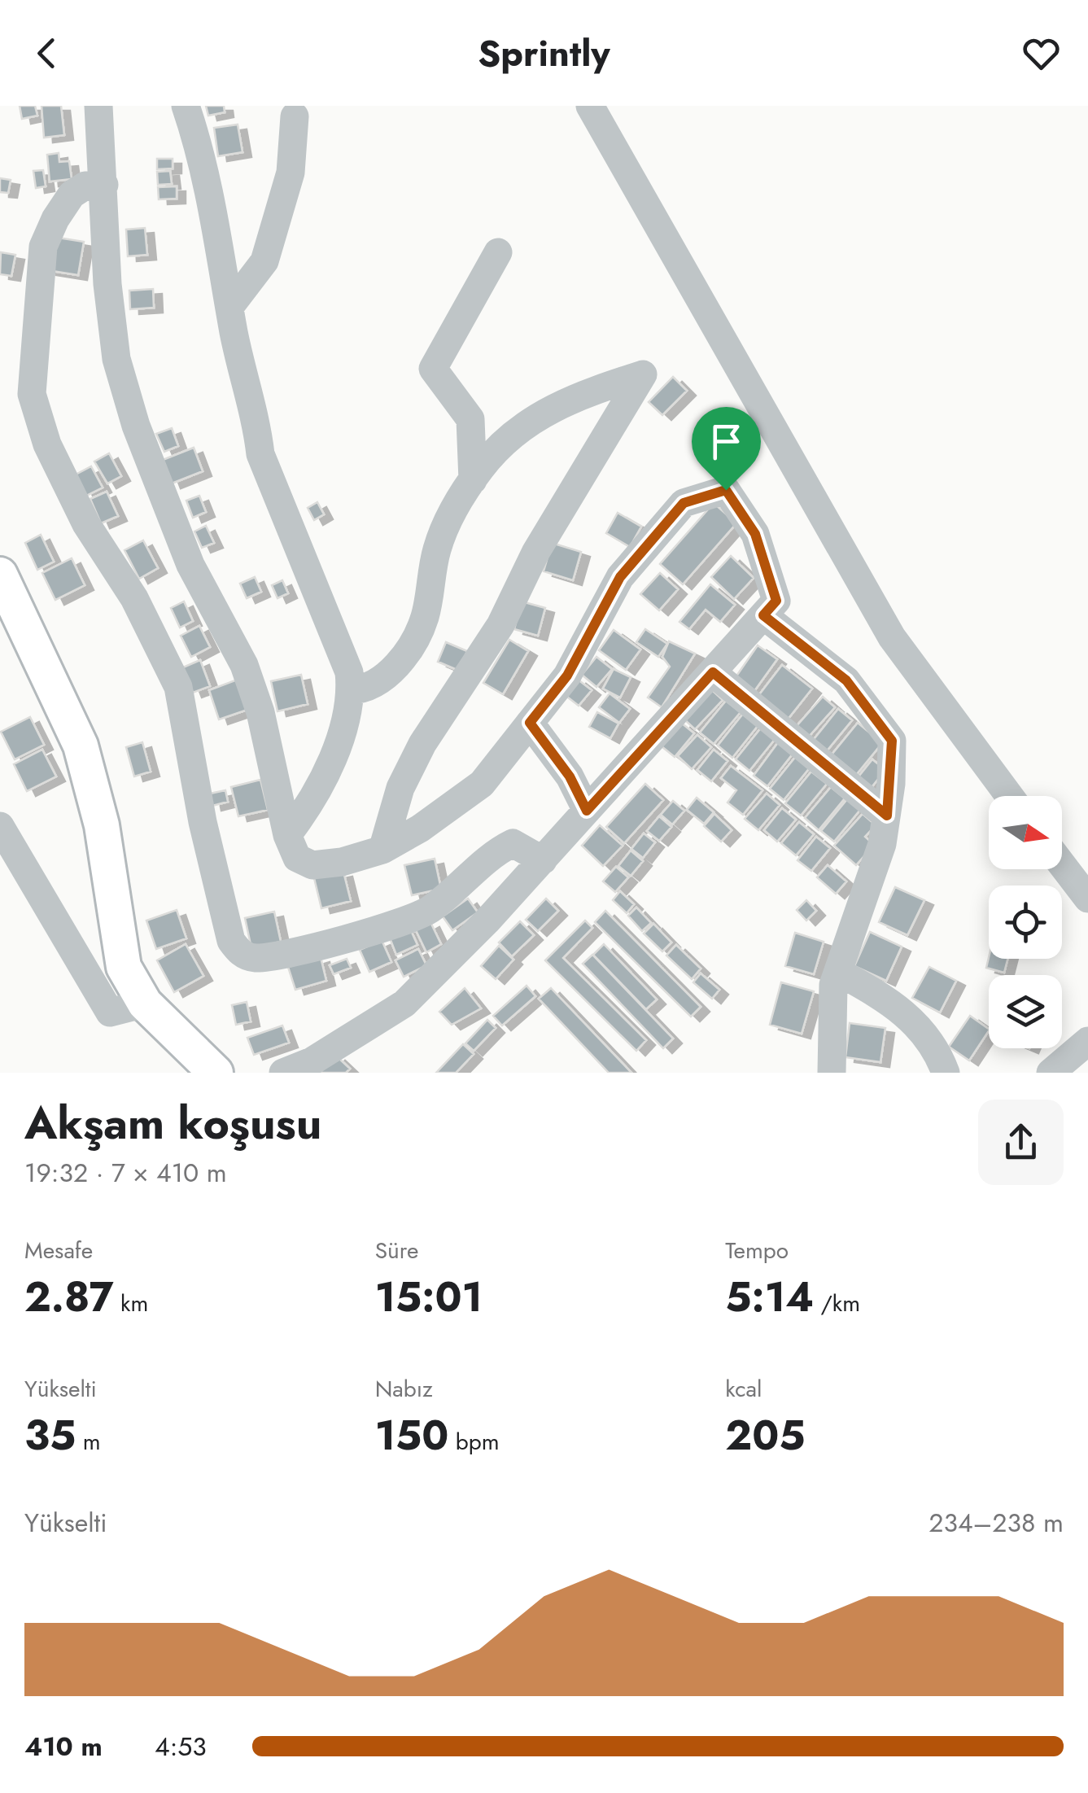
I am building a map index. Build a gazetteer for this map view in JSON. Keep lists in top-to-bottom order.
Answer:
{
  "north": "right",
  "page": {
    "header": "Sprintly",
    "heading": ["Akşam koşusu", "19:32 · 7 × 410 m"],
    "stats": [
      ["Mesafe", "2.87 km"],
      ["Süre", "15:01"],
      ["Tempo", "5:14 /km"],
      ["Yükselti", "35 m"],
      ["Nabız", "150 bpm"],
      ["kcal", "205"]
    ],
    "chart": ["Yükselti", "234–238 m"],
    "list": [
      {
        "name": "410 m",
        "note": "4:53"
      }
    ]
  }
}
